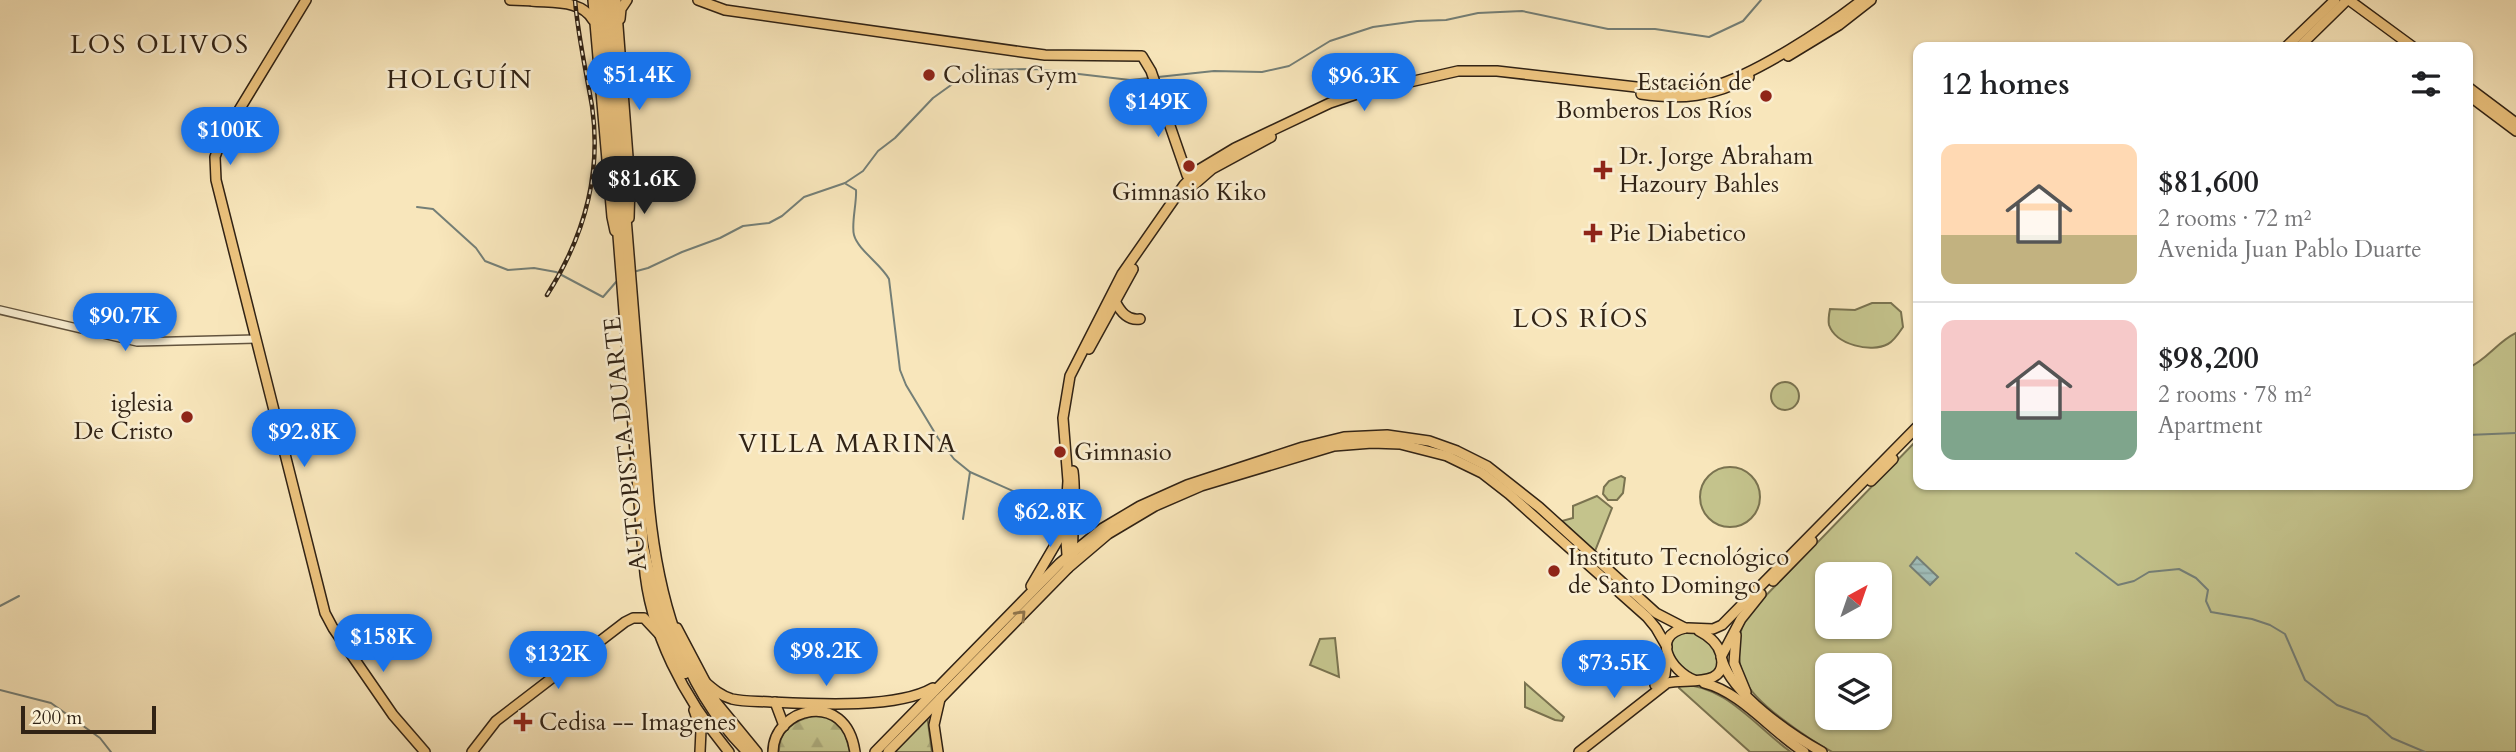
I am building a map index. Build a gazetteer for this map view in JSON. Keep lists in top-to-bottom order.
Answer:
{
  "streets": {
    "highway": ["AUTOPISTA DUARTE"]
  },
  "districts": [
    "LOS OLIVOS",
    "HOLGUÍN",
    "LOS RÍOS",
    "VILLA MARINA"
  ],
  "places": {
    "other": [
      "Colinas Gym",
      "Estación de Bomberos Los Ríos",
      "Gimnasio Kiko",
      "iglesia De Cristo",
      "Gimnasio",
      "Instituto Tecnológico de Santo Domingo"
    ],
    "health": ["Dr. Jorge Abraham Hazoury Bahles", "Pie Diabetico", "Cedisa -- Imagenes"]
  },
  "scale_bar": "200 m",
  "north": "top right",
  "page": {
    "heading": "12 homes",
    "price": [
      "$51.4K",
      "$96.3K",
      "$149K",
      "$100K",
      "$81.6K",
      "$90.7K",
      "$92.8K",
      "$62.8K",
      "$158K",
      "$98.2K",
      "$132K",
      "$73.5K"
    ],
    "list": [
      {
        "name": "$81,600",
        "note": "2 rooms · 72 m² · Avenida Juan Pablo Duarte"
      },
      {
        "name": "$98,200",
        "note": "2 rooms · 78 m² · Apartment"
      }
    ],
    "scale": "200 m"
  }
}
